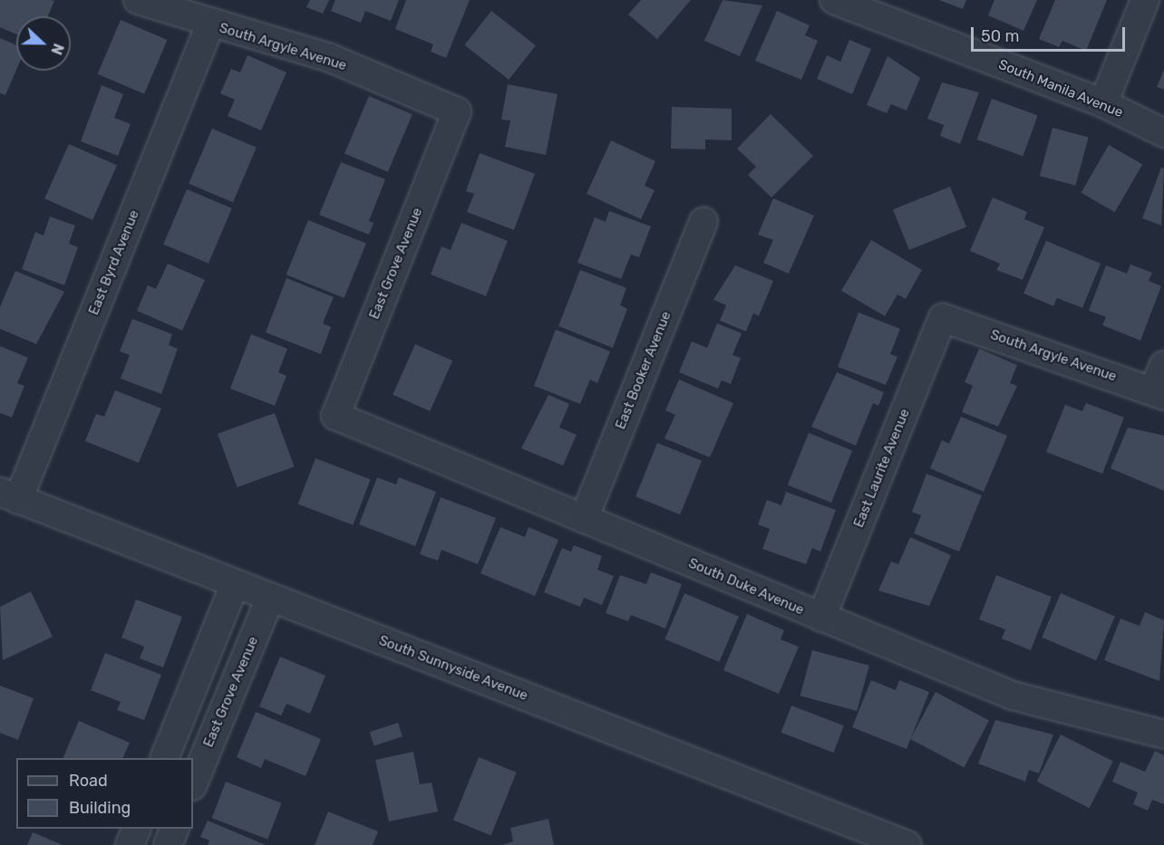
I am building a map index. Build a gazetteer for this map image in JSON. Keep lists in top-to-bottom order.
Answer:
{
  "streets": {
    "street": [
      "South Argyle Avenue",
      "South Manila Avenue",
      "East Byrd Avenue",
      "East Grove Avenue",
      "East Booker Avenue",
      "East Laurite Avenue",
      "South Duke Avenue",
      "South Sunnyside Avenue"
    ]
  },
  "crossings": [
    ["South Argyle Avenue", "East Byrd Avenue"],
    ["South Argyle Avenue", "East Grove Avenue"],
    ["South Argyle Avenue", "East Laurite Avenue"],
    ["East Byrd Avenue", "South Sunnyside Avenue"],
    ["East Grove Avenue", "South Duke Avenue"],
    ["East Grove Avenue", "South Sunnyside Avenue"],
    ["East Booker Avenue", "South Duke Avenue"],
    ["East Laurite Avenue", "South Duke Avenue"]
  ],
  "legend": ["Road", "Building"],
  "scale_bar": "50 m",
  "north": "right"
}
